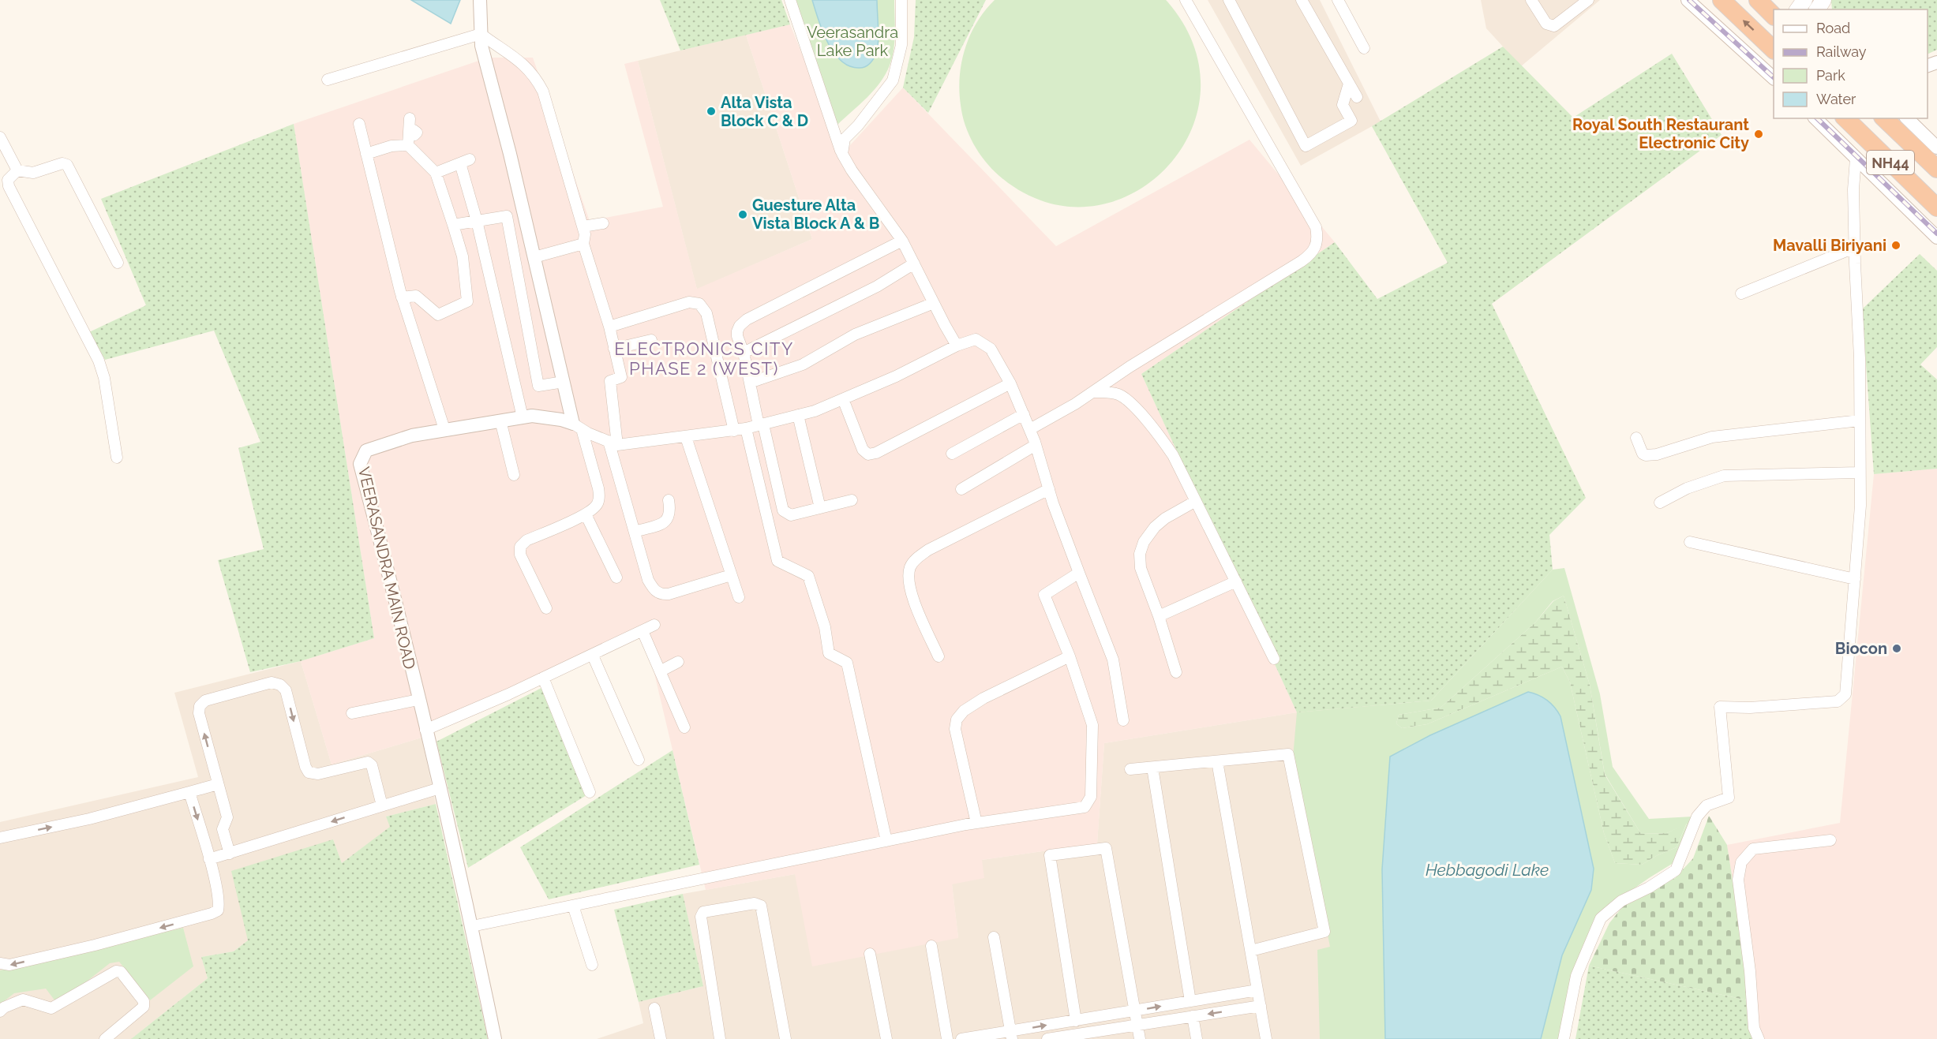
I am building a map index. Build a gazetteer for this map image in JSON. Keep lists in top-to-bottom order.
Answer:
{
  "streets": {
    "highway": ["NH44"],
    "street": ["VEERASANDRA MAIN ROAD"]
  },
  "districts": ["ELECTRONICS CITY PHASE 2 (WEST)"],
  "water": ["Hebbagodi Lake"],
  "parks": ["Veerasandra Lake Park"],
  "places": [
    "Alta Vista Block C & D",
    "Royal South Restaurant Electronic City",
    "Guesture Alta Vista Block A & B",
    "Mavalli Biriyani",
    "Biocon"
  ],
  "legend": [
    "Road",
    "Railway",
    "Park",
    "Water"
  ]
}
